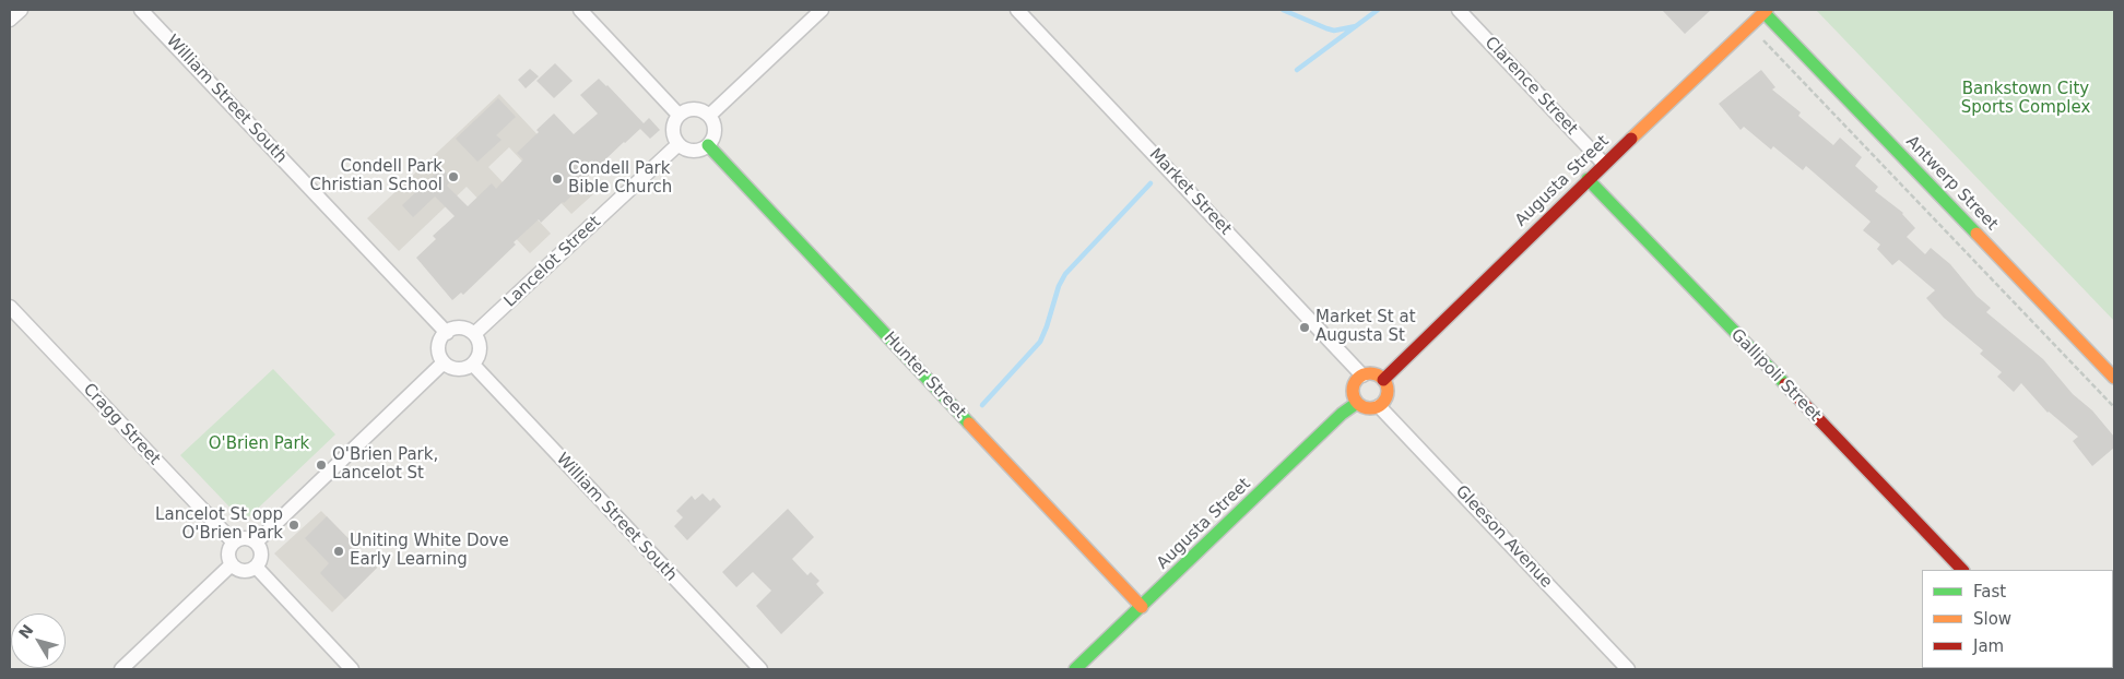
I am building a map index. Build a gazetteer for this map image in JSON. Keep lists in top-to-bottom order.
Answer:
{
  "streets": {
    "street": [
      "Clarence Street",
      "William Street South",
      "Augusta Street",
      "Antwerp Street",
      "Market Street",
      "Lancelot Street",
      "Hunter Street",
      "Gallipoli Street",
      "Cragg Street",
      "Gleeson Avenue"
    ]
  },
  "crossings": [
    ["Clarence Street", "Augusta Street"],
    ["William Street South", "Lancelot Street"],
    ["Augusta Street", "Antwerp Street"],
    ["Augusta Street", "Market Street"],
    ["Augusta Street", "Hunter Street"],
    ["Augusta Street", "Gallipoli Street"],
    ["Augusta Street", "Gleeson Avenue"],
    ["Market Street", "Gleeson Avenue"],
    ["Lancelot Street", "Hunter Street"]
  ],
  "parks": ["Bankstown City Sports Complex", "O'Brien Park"],
  "places": [
    "Condell Park Christian School",
    "Condell Park Bible Church",
    "Market St at Augusta St",
    "O'Brien Park, Lancelot St",
    "Lancelot St opp O'Brien Park",
    "Uniting White Dove Early Learning"
  ],
  "legend": ["Fast", "Slow", "Jam"],
  "north": "top left"
}
